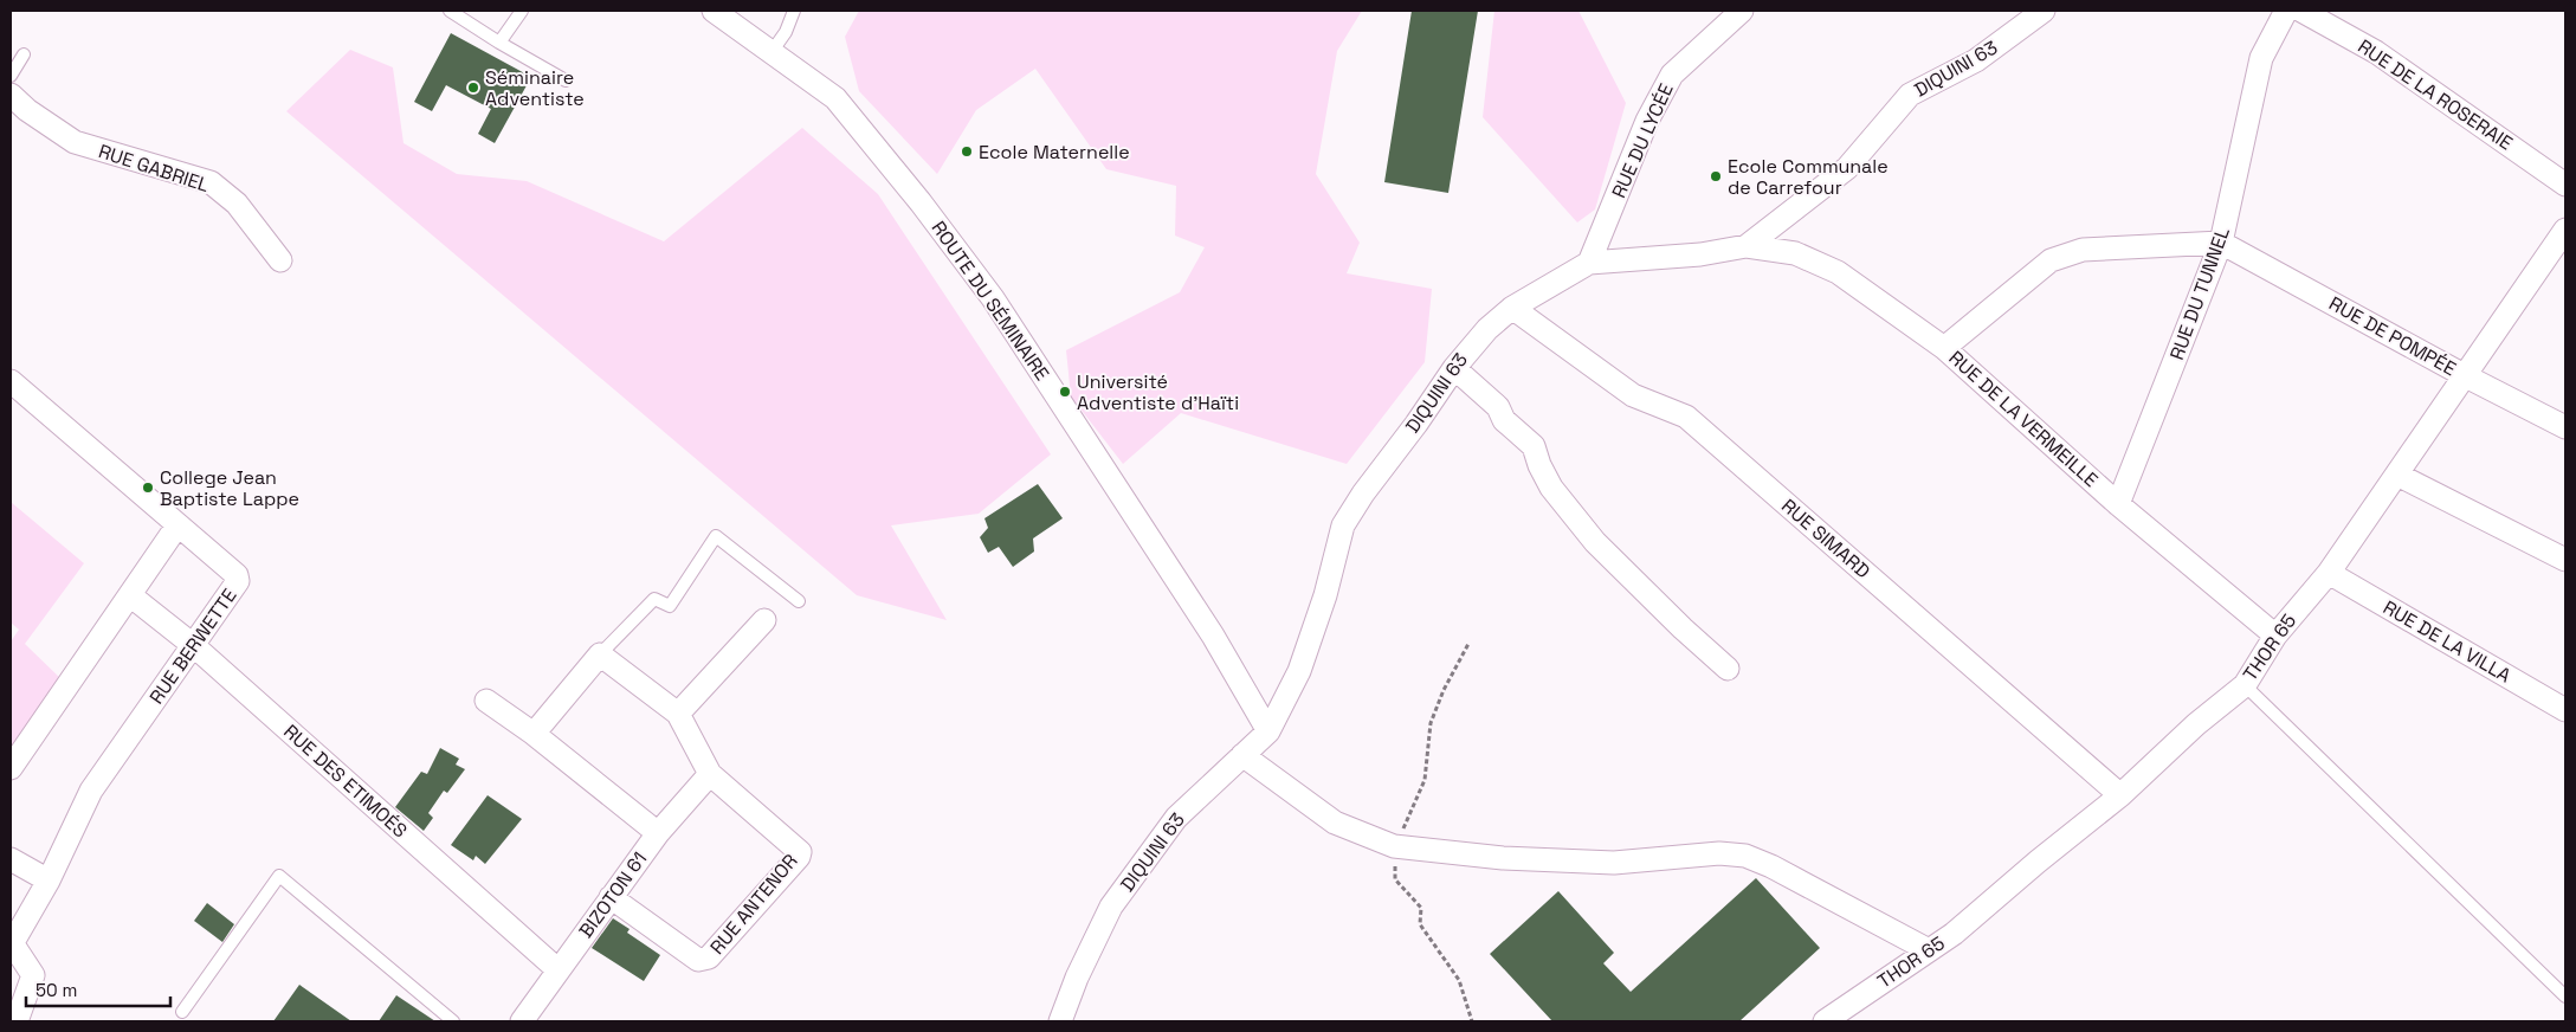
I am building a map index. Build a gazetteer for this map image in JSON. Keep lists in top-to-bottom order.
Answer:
{
  "streets": {
    "street": [
      "DIQUINI 63",
      "RUE DE LA ROSERAIE",
      "RUE DU LYCÉE",
      "RUE GABRIEL",
      "RUE DU TUNNEL",
      "ROUTE DU SÉMINAIRE",
      "RUE DE POMPÉE",
      "RUE DE LA VERMEILLE",
      "RUE SIMARD",
      "RUE DE LA VILLA",
      "RUE BERWETTE",
      "THOR 65",
      "RUE DES ETIMOÉS",
      "BIZOTON 61",
      "RUE ANTENOR"
    ]
  },
  "crossings": [
    ["DIQUINI 63", "RUE DU LYCÉE"],
    ["DIQUINI 63", "ROUTE DU SÉMINAIRE"],
    ["DIQUINI 63", "RUE DE LA VERMEILLE"],
    ["DIQUINI 63", "RUE SIMARD"],
    ["RUE DU TUNNEL", "RUE DE POMPÉE"],
    ["RUE DU TUNNEL", "RUE DE LA VERMEILLE"],
    ["RUE DE POMPÉE", "THOR 65"],
    ["RUE DE LA VERMEILLE", "THOR 65"],
    ["RUE SIMARD", "THOR 65"],
    ["RUE DE LA VILLA", "THOR 65"],
    ["RUE BERWETTE", "RUE DES ETIMOÉS"],
    ["RUE DES ETIMOÉS", "BIZOTON 61"],
    ["BIZOTON 61", "RUE ANTENOR"]
  ],
  "places": [
    "Séminaire Adventiste",
    "Ecole Maternelle",
    "Ecole Communale de Carrefour",
    "Université Adventiste d’Haïti",
    "College Jean Baptiste Lappe"
  ],
  "scale_bar": "50 m"
}
